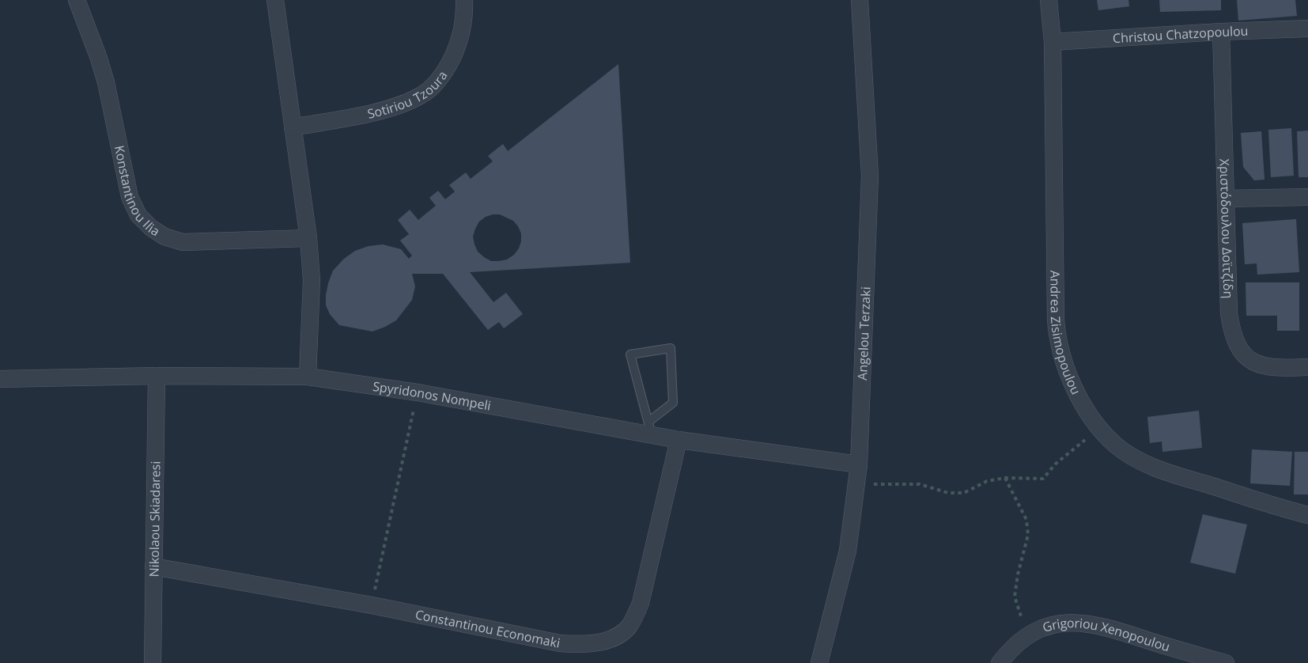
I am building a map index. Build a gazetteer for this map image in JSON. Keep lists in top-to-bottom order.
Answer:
{
  "streets": {
    "street": [
      "Christou Chatzopoulou",
      "Sotiriou Tzoura",
      "Konstantinou Ilia",
      "Χριστόδουλου Δοϊτζίδη",
      "Andrea Zisimopoulou",
      "Angelou Terzaki",
      "Spyridonos Nompeli",
      "Nikolaou Skiadaresi",
      "Constantinou Economaki",
      "Grigoriou Xenopoulou"
    ]
  },
  "crossings": [
    ["Christou Chatzopoulou", "Χριστόδουλου Δοϊτζίδη"],
    ["Christou Chatzopoulou", "Andrea Zisimopoulou"],
    ["Angelou Terzaki", "Spyridonos Nompeli"],
    ["Spyridonos Nompeli", "Nikolaou Skiadaresi"],
    ["Spyridonos Nompeli", "Constantinou Economaki"],
    ["Nikolaou Skiadaresi", "Constantinou Economaki"]
  ]
}
